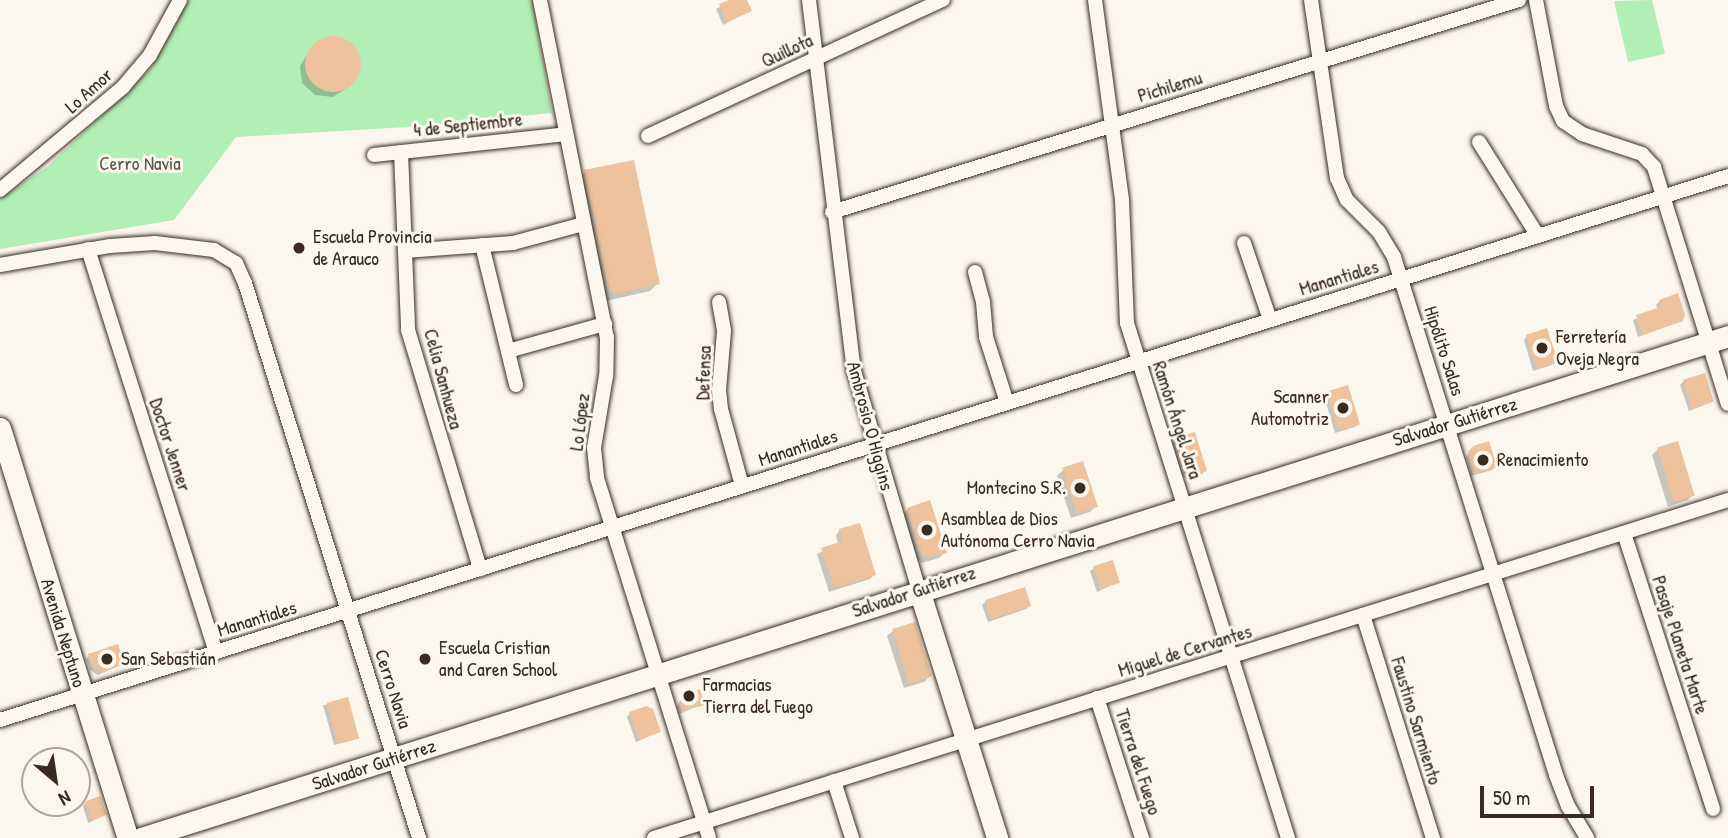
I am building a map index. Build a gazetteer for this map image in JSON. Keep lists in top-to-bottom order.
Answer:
{
  "streets": {
    "main road": ["Salvador Gutiérrez", "Ambrosio O'Higgins", "Avenida Neptuno"],
    "street": [
      "Quillota",
      "Pichilemu",
      "Lo Amor",
      "4 de Septiembre",
      "Manantiales",
      "Hipólito Salas",
      "Defensa",
      "Celia Sanhueza",
      "Ramón Ángel Jara",
      "Lo López",
      "Doctor Jenner",
      "Pasaje Planeta Marte",
      "Miguel de Cervantes",
      "Cerro Navia",
      "Faustino Sarmiento",
      "Tierra del Fuego"
    ]
  },
  "crossings": [
    ["Quillota", "Ambrosio O'Higgins"],
    ["Pichilemu", "Hipólito Salas"],
    ["Pichilemu", "Ramón Ángel Jara"],
    ["Pichilemu", "Ambrosio O'Higgins"],
    ["4 de Septiembre", "Celia Sanhueza"],
    ["4 de Septiembre", "Lo López"],
    ["Manantiales", "Hipólito Salas"],
    ["Manantiales", "Defensa"],
    ["Manantiales", "Celia Sanhueza"],
    ["Manantiales", "Ramón Ángel Jara"],
    ["Manantiales", "Lo López"],
    ["Manantiales", "Ambrosio O'Higgins"],
    ["Manantiales", "Doctor Jenner"],
    ["Manantiales", "Avenida Neptuno"],
    ["Manantiales", "Cerro Navia"],
    ["Hipólito Salas", "Salvador Gutiérrez"],
    ["Hipólito Salas", "Miguel de Cervantes"],
    ["Ramón Ángel Jara", "Salvador Gutiérrez"],
    ["Ramón Ángel Jara", "Miguel de Cervantes"],
    ["Lo López", "Salvador Gutiérrez"],
    ["Lo López", "Miguel de Cervantes"],
    ["Salvador Gutiérrez", "Ambrosio O'Higgins"],
    ["Salvador Gutiérrez", "Cerro Navia"],
    ["Ambrosio O'Higgins", "Miguel de Cervantes"],
    ["Doctor Jenner", "Cerro Navia"],
    ["Pasaje Planeta Marte", "Miguel de Cervantes"],
    ["Miguel de Cervantes", "Faustino Sarmiento"],
    ["Miguel de Cervantes", "Tierra del Fuego"]
  ],
  "parks": ["Cerro Navia"],
  "places": [
    "Escuela Provincia de Arauco",
    "Ferretería Oveja Negra",
    "Scanner Automotriz",
    "Renacimiento",
    "Montecino S.R.",
    "Asamblea de Dios Autónoma Cerro Navia",
    "San Sebastián",
    "Escuela Cristian and Caren School",
    "Farmacias Tierra del Fuego"
  ],
  "scale_bar": "50 m",
  "north": "bottom right"
}
